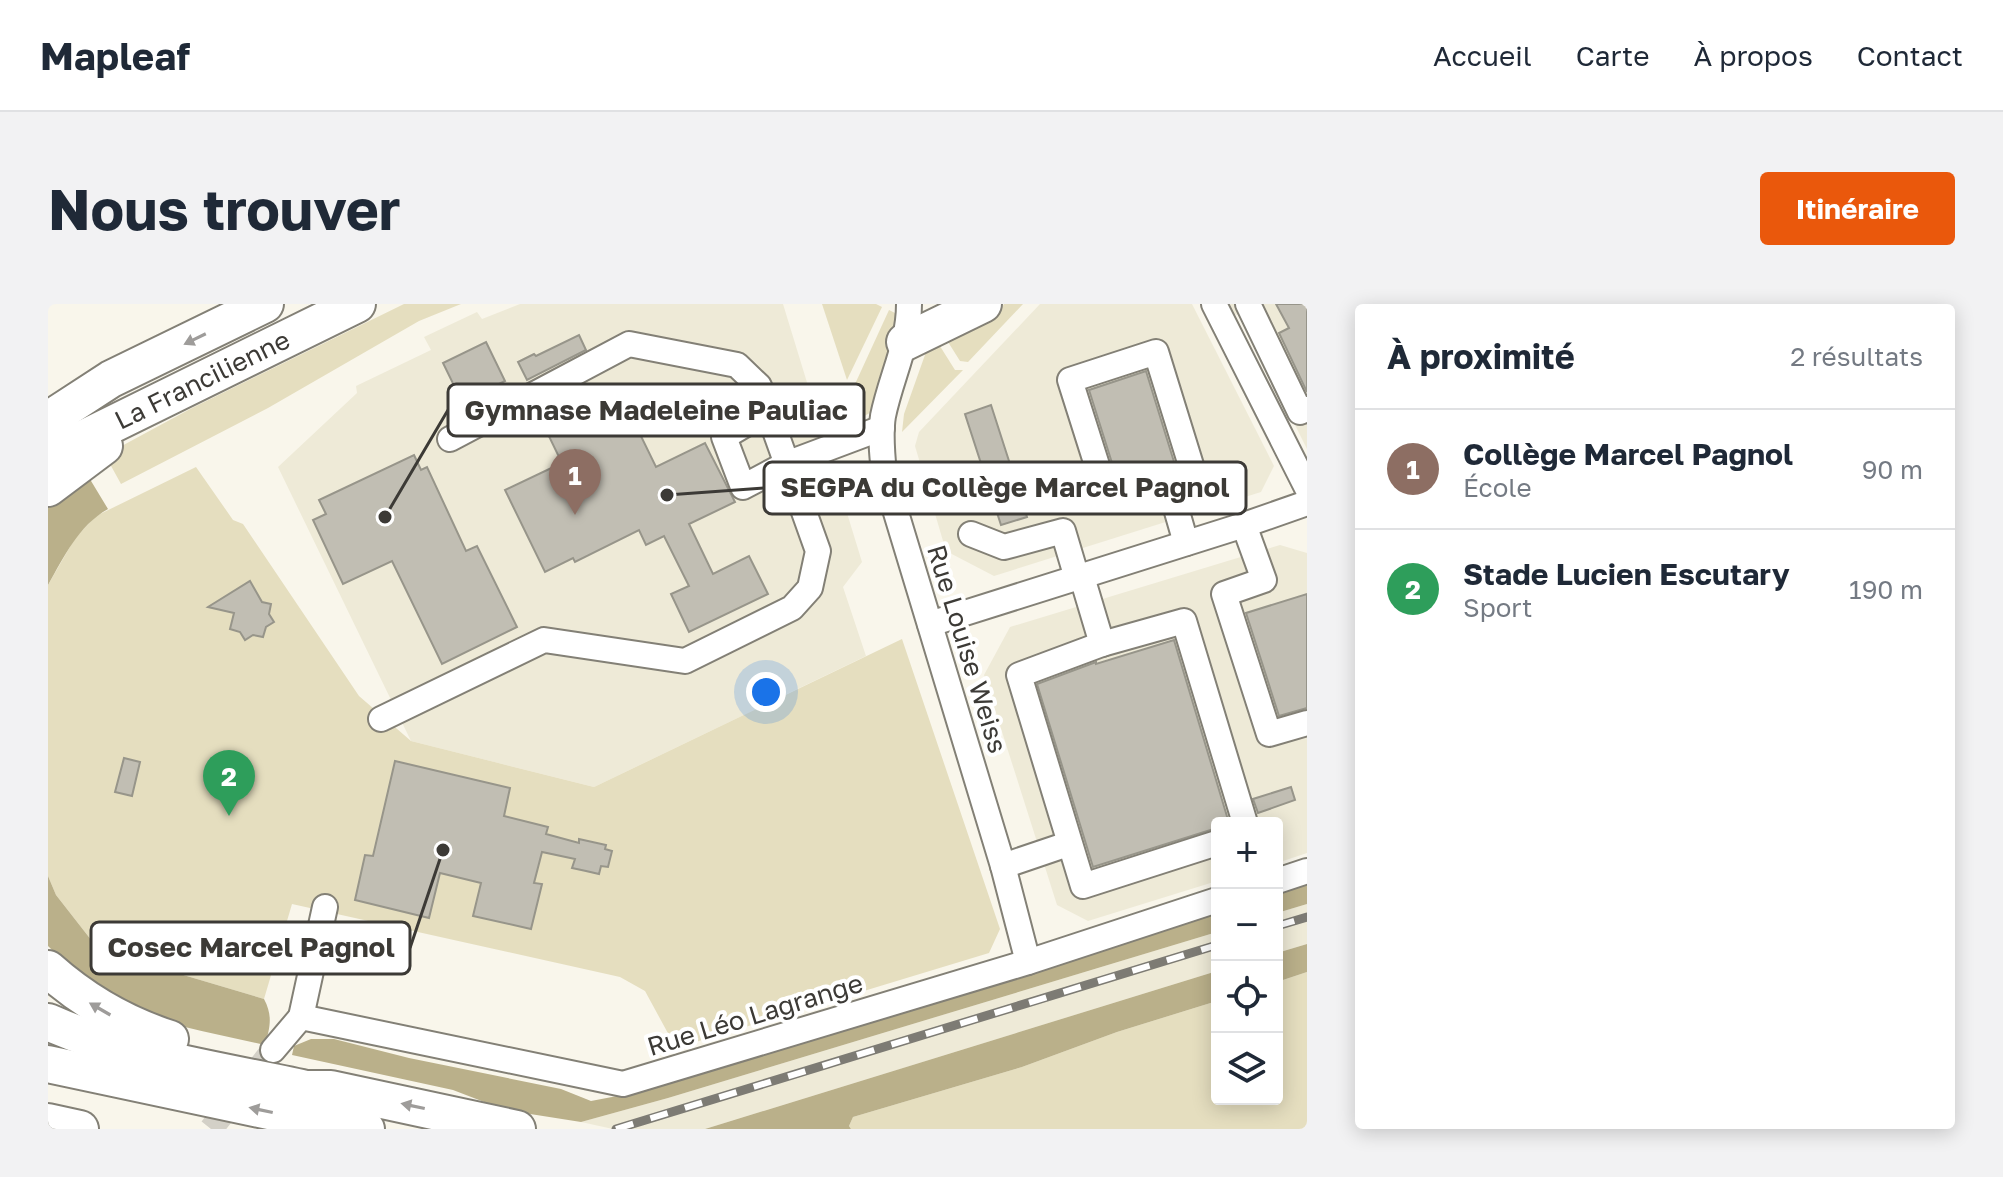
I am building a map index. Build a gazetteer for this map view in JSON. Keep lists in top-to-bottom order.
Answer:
{
  "streets": {
    "highway": ["La Francilienne"],
    "street": ["Rue Louise Weiss", "Rue Léo Lagrange"]
  },
  "crossings": [
    ["Rue Louise Weiss", "Rue Léo Lagrange"]
  ],
  "places": ["SEGPA du Collège Marcel Pagnol", "Gymnase Madeleine Pauliac", "Cosec Marcel Pagnol"],
  "page": {
    "header": "Mapleaf",
    "nav": [
      "Accueil",
      "Carte",
      "À propos",
      "Contact"
    ],
    "buttons": "Itinéraire",
    "title": "Nous trouver",
    "heading": ["À proximité", "2 résultats"],
    "list": [
      {
        "mark": "1",
        "name": "Collège Marcel Pagnol",
        "note": "École",
        "value": "90 m"
      },
      {
        "mark": "2",
        "name": "Stade Lucien Escutary",
        "note": "Sport",
        "value": "190 m"
      }
    ],
    "pins": ["1", "2"],
    "map_buttons": ["+", "−"]
  }
}
